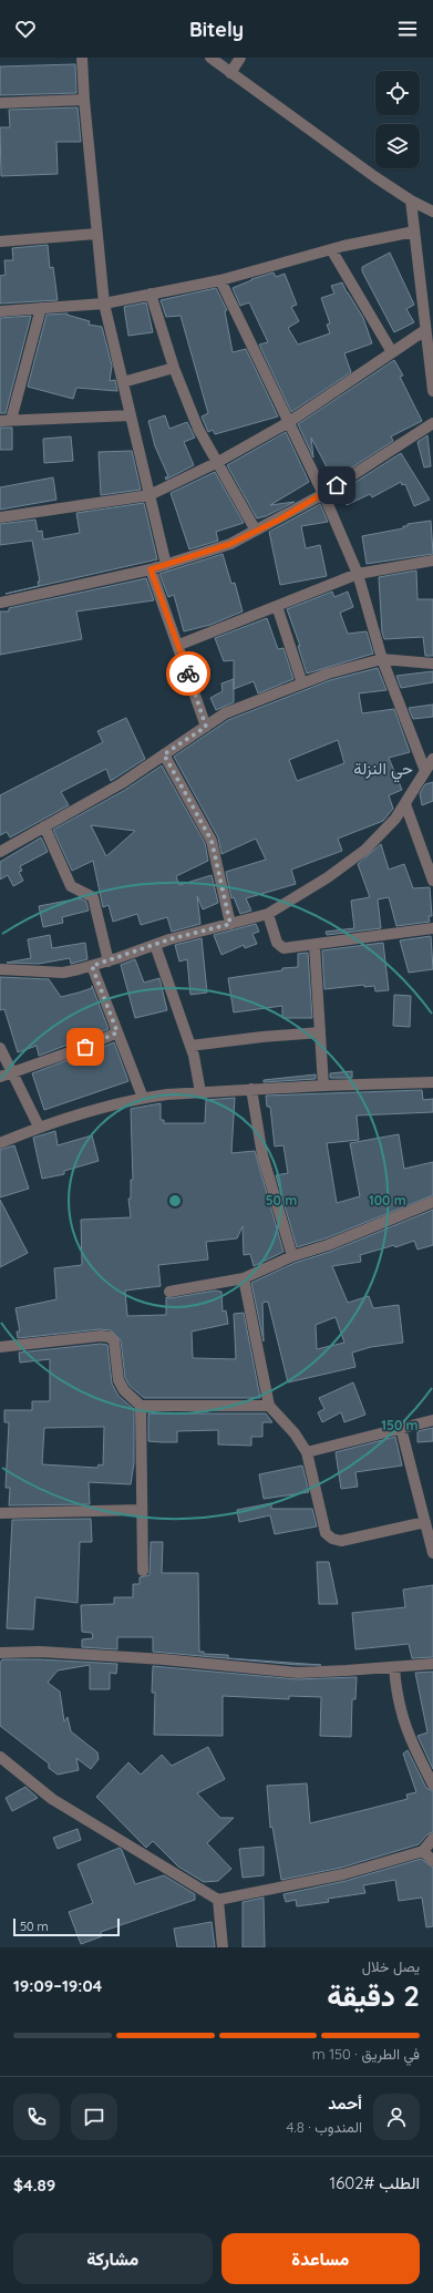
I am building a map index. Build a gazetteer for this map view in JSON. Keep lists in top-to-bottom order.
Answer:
{
  "districts": ["حي النزلة"],
  "scale_bar": "50 m",
  "page": {
    "header": "Bitely",
    "scale": "50 m",
    "heading": ["2 دقيقة", "يصل خلال", "19:04–19:09"],
    "panel": [
      "أحمد",
      "المندوب · 4.8",
      "الطلب #1602",
      "$4.89"
    ],
    "bar": "في الطريق · 150 m",
    "buttons": ["مساعدة", "مشاركة"]
  },
  "rings": ["50 m", "100 m", "150 m"]
}
